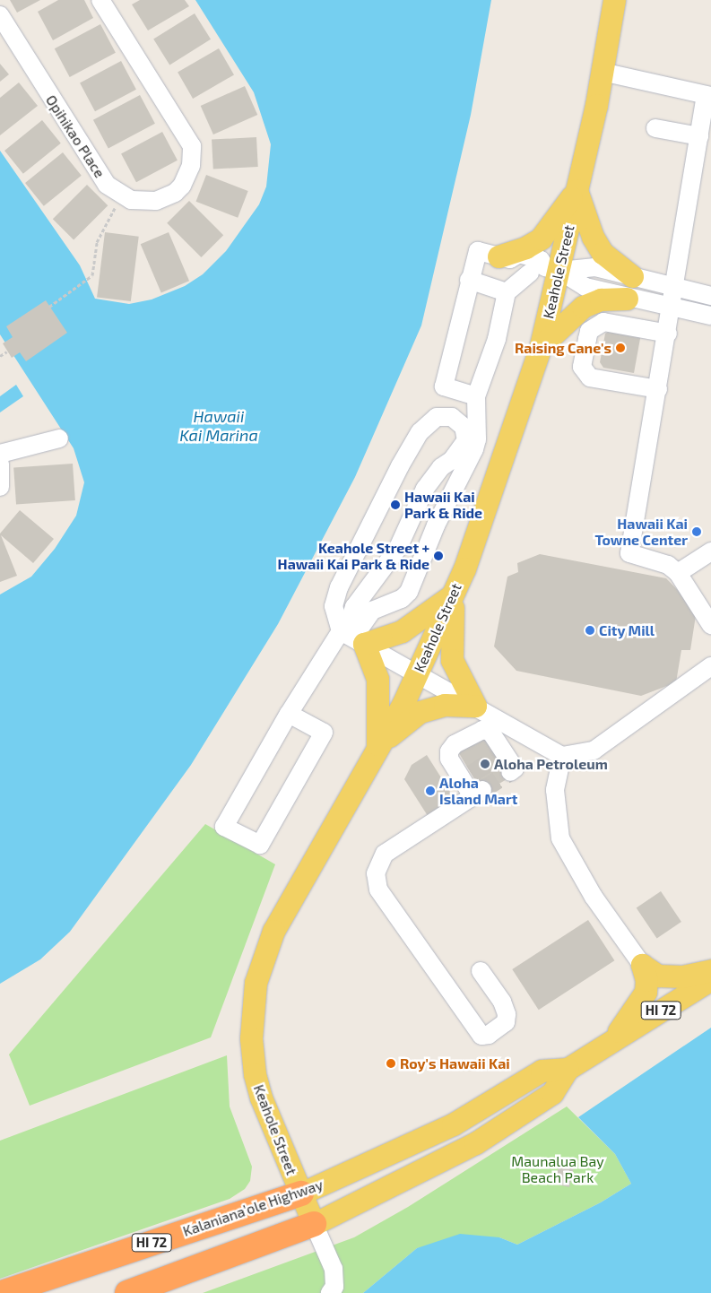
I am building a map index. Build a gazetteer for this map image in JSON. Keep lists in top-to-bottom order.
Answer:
{
  "streets": {
    "highway": ["HI 72", "Kalaniana’ole Highway"],
    "main road": ["Keahole Street"],
    "street": ["Opihikao Place"]
  },
  "crossings": [
    ["Keahole Street", "Kalaniana’ole Highway"]
  ],
  "water": ["Hawaii Kai Marina"],
  "parks": ["Maunalua Bay Beach Park"],
  "places": [
    "Raising Cane's",
    "Hawaii Kai Park & Ride",
    "Hawaii Kai Towne Center",
    "Keahole Street + Hawaii Kai Park & Ride",
    "City Mill",
    "Aloha Petroleum",
    "Aloha Island Mart",
    "Roy's Hawaii Kai"
  ]
}
